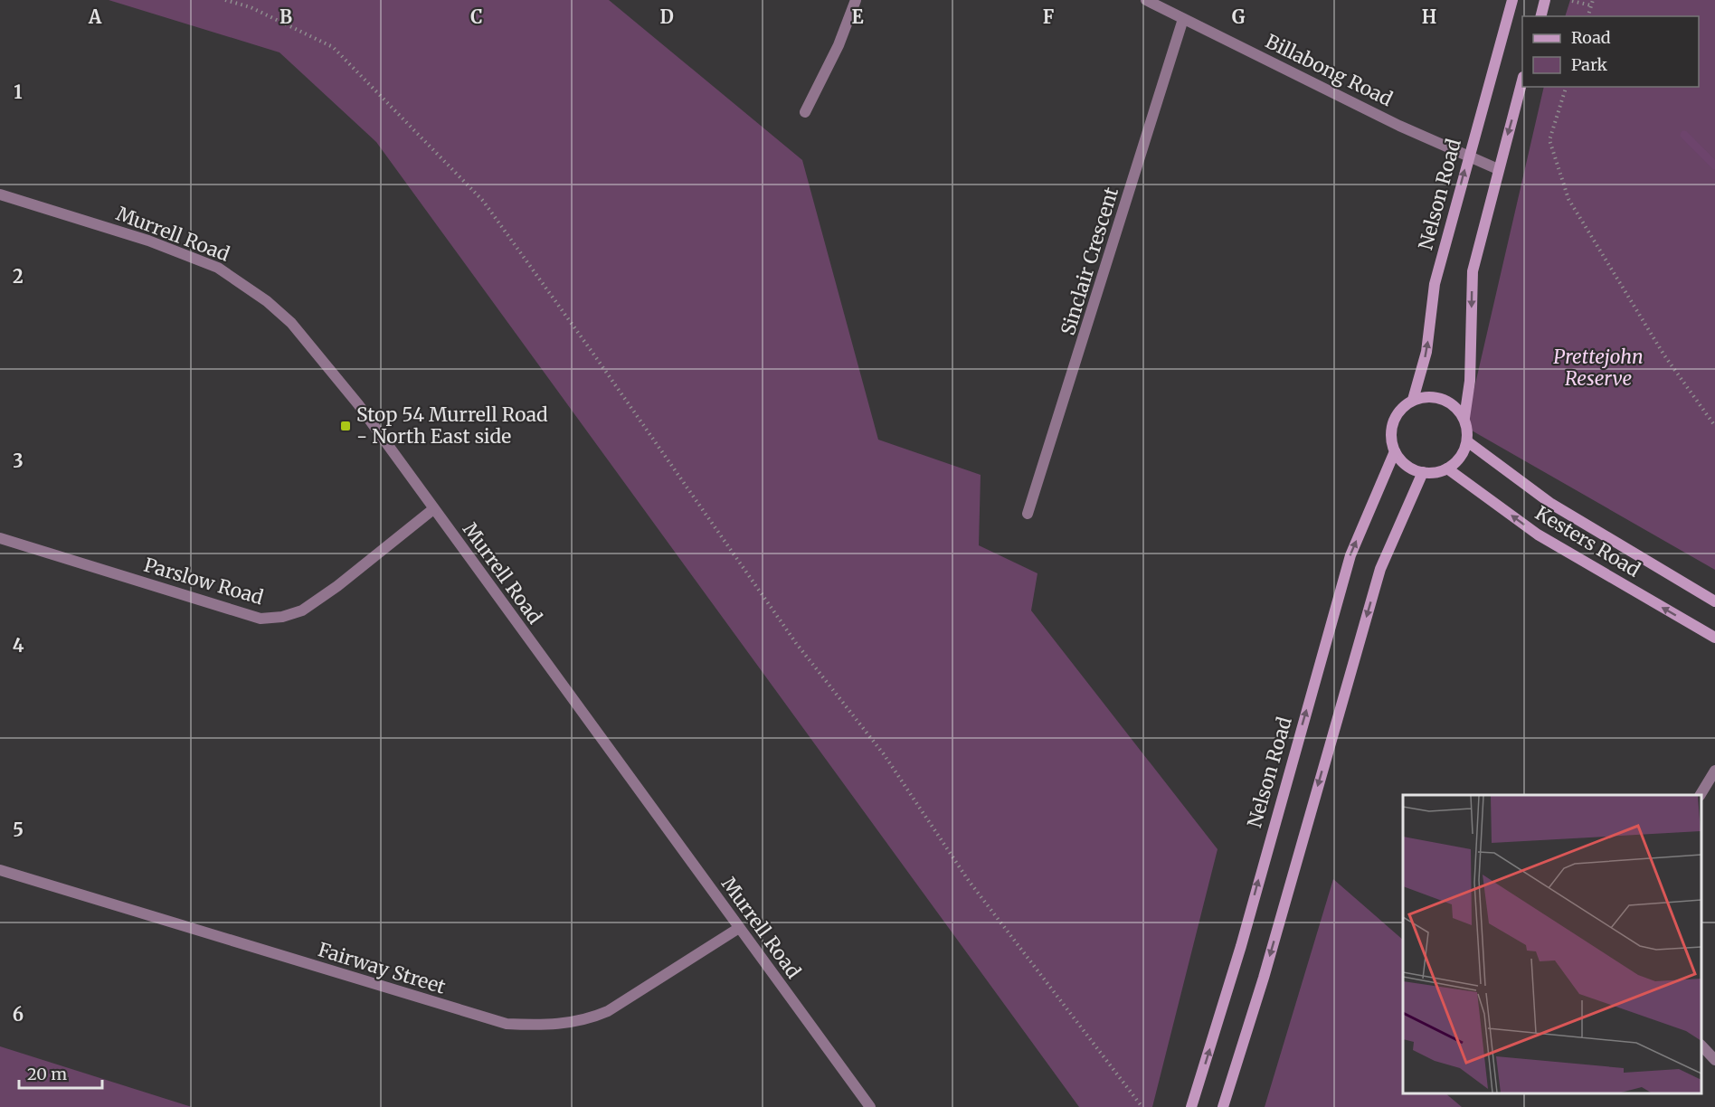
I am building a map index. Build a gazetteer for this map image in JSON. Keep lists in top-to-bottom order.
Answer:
{
  "streets": {
    "main road": ["Nelson Road", "Kesters Road"],
    "street": [
      "Billabong Road",
      "Murrell Road",
      "Sinclair Crescent",
      "Parslow Road",
      "Fairway Street"
    ]
  },
  "crossings": [
    ["Billabong Road", "Nelson Road"],
    ["Billabong Road", "Sinclair Crescent"],
    ["Nelson Road", "Kesters Road"],
    ["Murrell Road", "Parslow Road"],
    ["Murrell Road", "Fairway Street"]
  ],
  "parks": ["Prettejohn Reserve"],
  "places": {
    "transit": ["Stop 54 Murrell Road - North East side"]
  },
  "legend": ["Road", "Park"],
  "scale_bar": "20 m",
  "grid": {
    "columns": [
      "A",
      "B",
      "C",
      "D",
      "E",
      "F",
      "G",
      "H"
    ],
    "rows": [
      "1",
      "2",
      "3",
      "4",
      "5",
      "6"
    ]
  }
}
